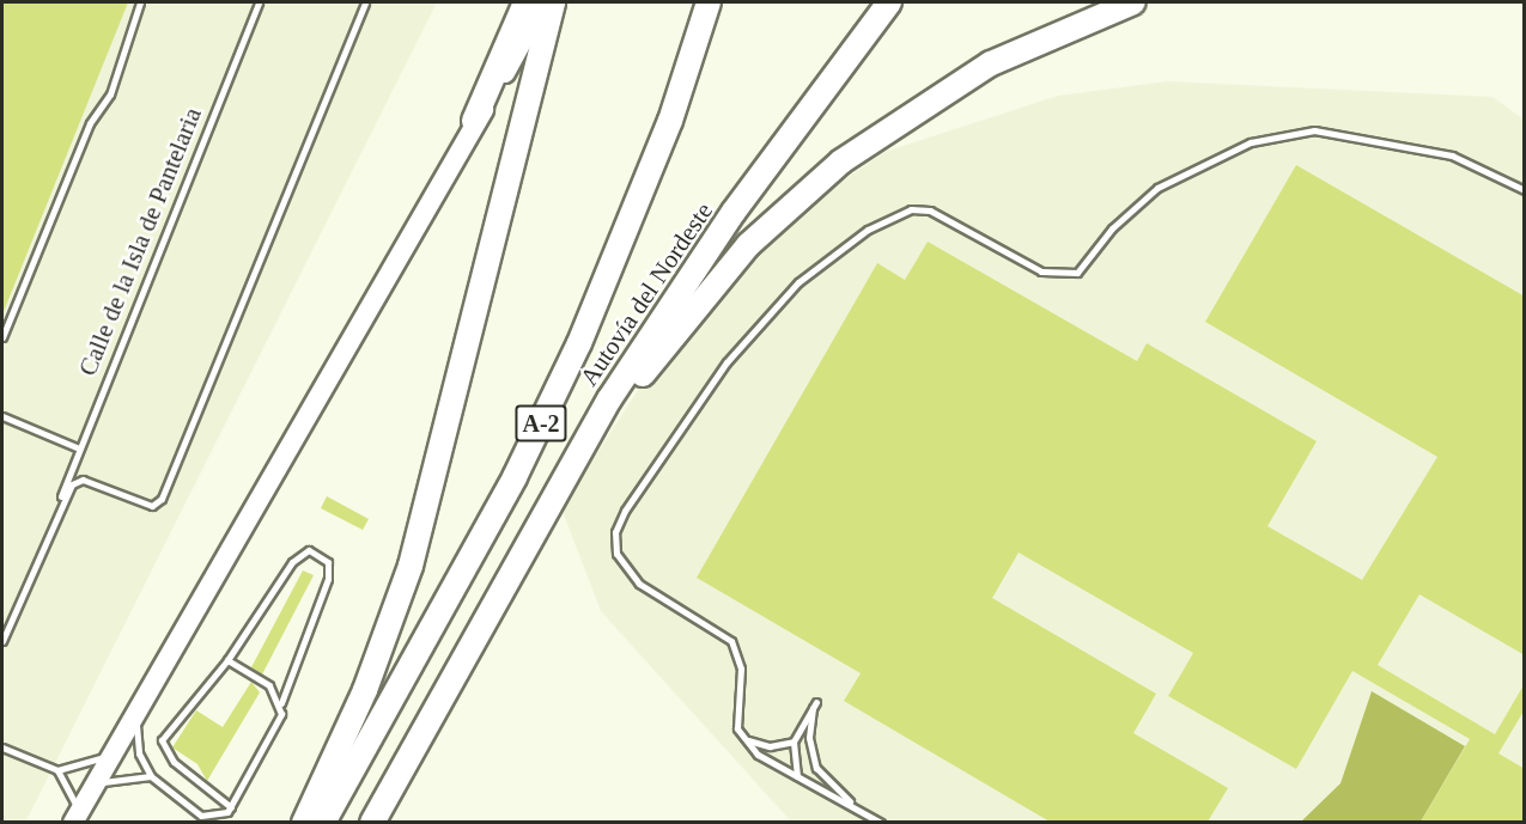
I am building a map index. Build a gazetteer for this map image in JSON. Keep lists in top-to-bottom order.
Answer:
{
  "streets": {
    "highway": ["Autovía del Nordeste", "A-2"],
    "lane": ["Calle de la Isla de Pantelaria"]
  }
}
